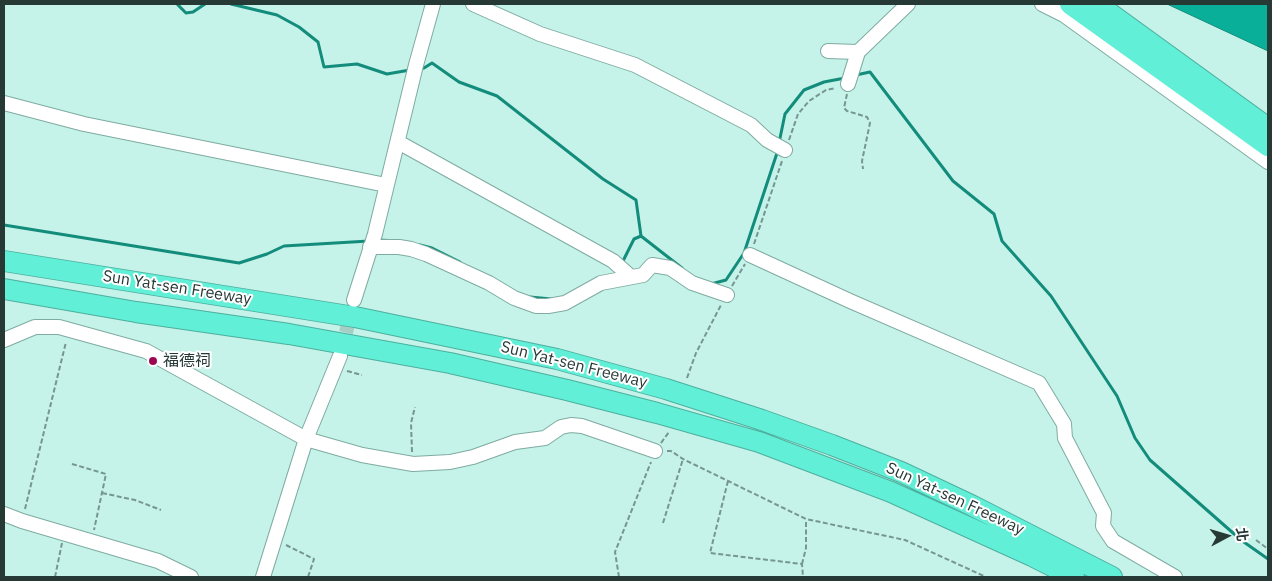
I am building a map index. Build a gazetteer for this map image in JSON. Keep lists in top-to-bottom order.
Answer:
{
  "streets": {
    "highway": ["Sun Yat-sen Freeway"]
  },
  "places": ["福德祠"],
  "north": "right"
}
